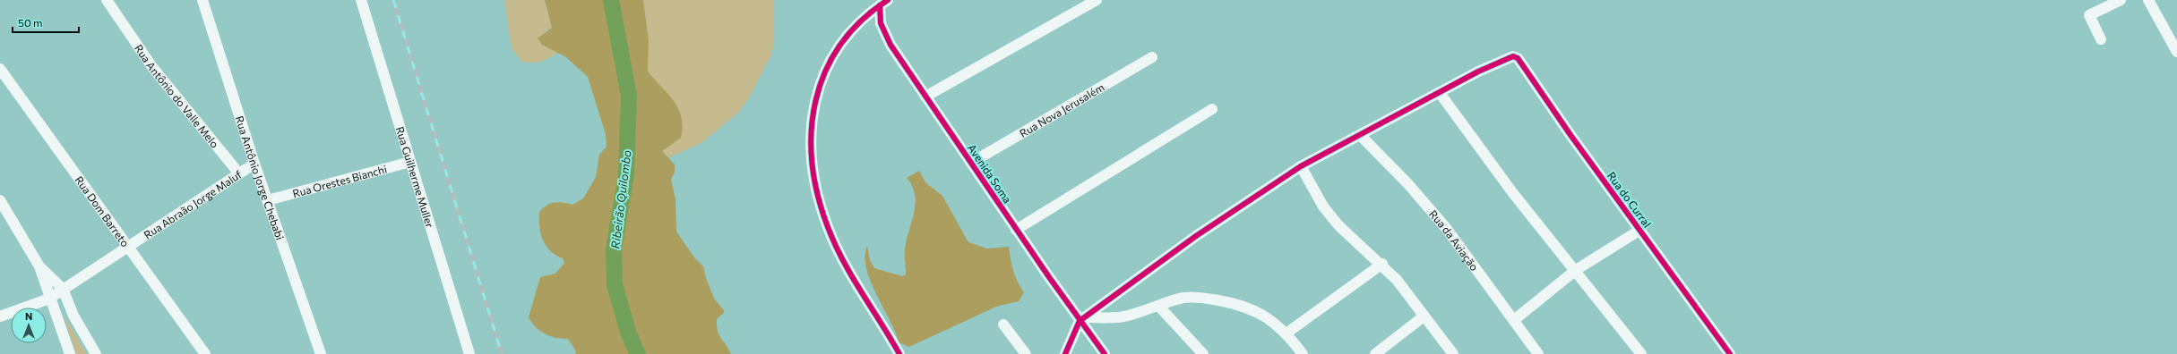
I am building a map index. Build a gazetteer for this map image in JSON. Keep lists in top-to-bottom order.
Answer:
{
  "streets": {
    "street": [
      "Rua Antônio do Valle Melo",
      "Rua Nova Jerusalém",
      "Avenida Soma",
      "Rua Antônio Jorge Chebabi",
      "Rua Guilherme Muller",
      "Rua Orestes Bianchi",
      "Rua do Curral",
      "Rua Abraão Jorge Maluf",
      "Rua Dom Barreto",
      "Rua da Aviação"
    ]
  },
  "crossings": [
    ["Rua Antônio do Valle Melo", "Rua Abraão Jorge Maluf"],
    ["Rua Nova Jerusalém", "Avenida Soma"],
    ["Rua Antônio Jorge Chebabi", "Rua Orestes Bianchi"],
    ["Rua Antônio Jorge Chebabi", "Rua Abraão Jorge Maluf"],
    ["Rua Guilherme Muller", "Rua Orestes Bianchi"],
    ["Rua Abraão Jorge Maluf", "Rua Dom Barreto"]
  ],
  "water": ["Ribeirão Quilombo"],
  "scale_bar": "50 m",
  "north": "top"
}
